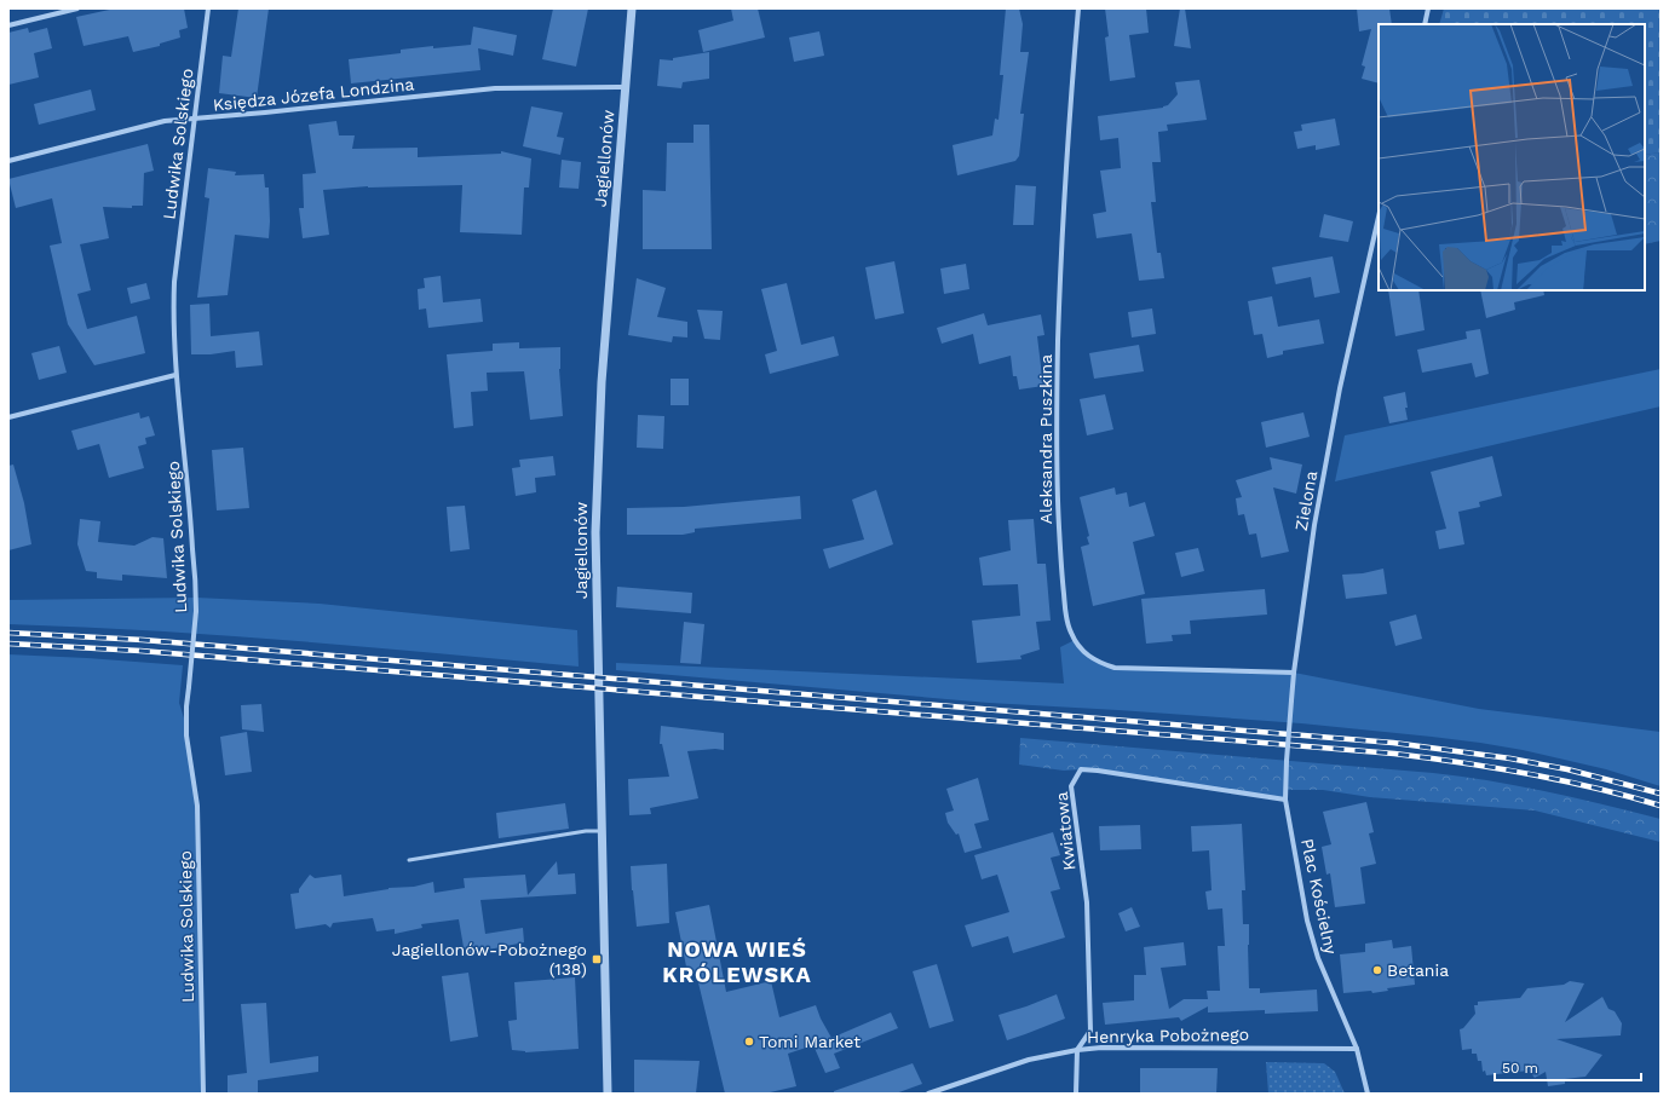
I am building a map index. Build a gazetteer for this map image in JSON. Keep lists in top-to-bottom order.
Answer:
{
  "streets": {
    "street": [
      "Księdza Józefa Londzina",
      "Ludwika Solskiego",
      "Jagiellonów",
      "Aleksandra Puszkina",
      "Zielona",
      "Kwiatowa",
      "Plac Kościelny",
      "Henryka Pobożnego"
    ]
  },
  "crossings": [
    ["Księdza Józefa Londzina", "Ludwika Solskiego"],
    ["Księdza Józefa Londzina", "Jagiellonów"],
    ["Aleksandra Puszkina", "Zielona"],
    ["Zielona", "Kwiatowa"],
    ["Zielona", "Plac Kościelny"],
    ["Kwiatowa", "Plac Kościelny"],
    ["Kwiatowa", "Henryka Pobożnego"],
    ["Plac Kościelny", "Henryka Pobożnego"]
  ],
  "districts": ["NOWA WIEŚ KRÓLEWSKA"],
  "places": {
    "transit": ["Jagiellonów-Pobożnego (138)"],
    "other": ["Betania", "Tomi Market"]
  },
  "scale_bar": "50 m"
}
